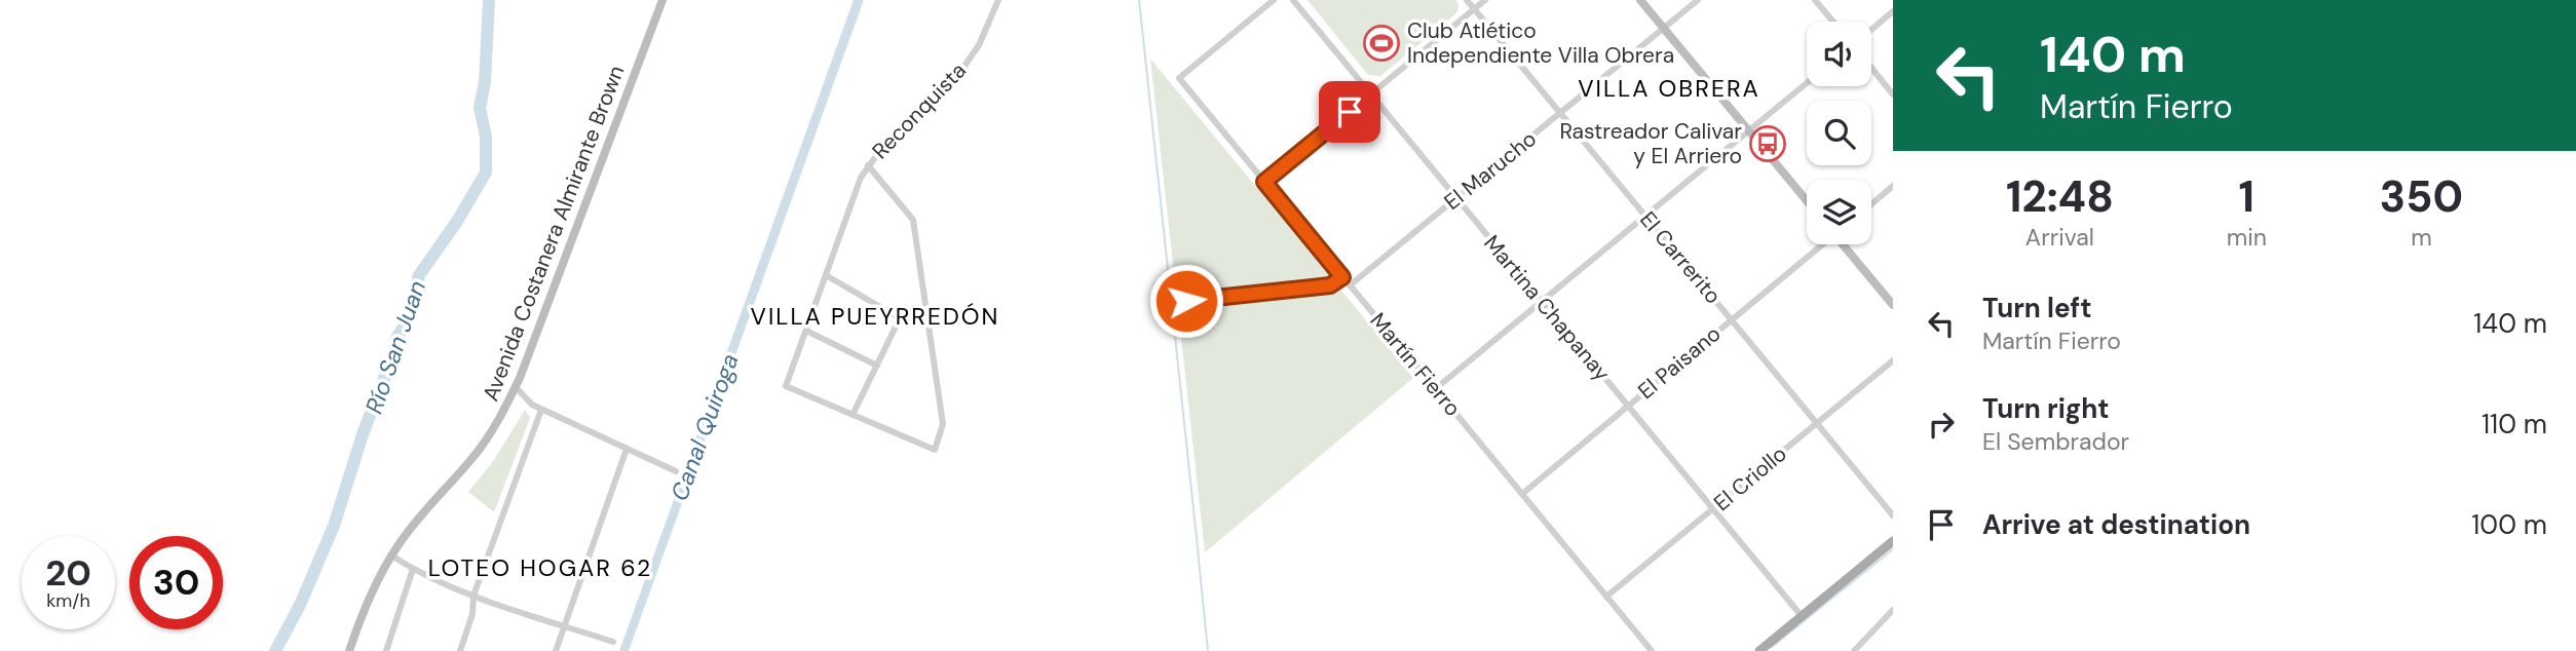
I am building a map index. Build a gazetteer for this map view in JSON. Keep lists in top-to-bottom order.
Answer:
{
  "streets": {
    "main road": ["Avenida Costanera Almirante Brown"],
    "street": [
      "Reconquista",
      "El Marucho",
      "El Carrerito",
      "Martina Chapanay",
      "El Paisano",
      "Martín Fierro",
      "El Criollo"
    ]
  },
  "crossings": [
    ["El Marucho", "El Carrerito"],
    ["El Marucho", "Martina Chapanay"],
    ["El Marucho", "Martín Fierro"],
    ["El Carrerito", "El Paisano"],
    ["El Carrerito", "El Criollo"],
    ["Martina Chapanay", "El Paisano"],
    ["Martina Chapanay", "El Criollo"],
    ["El Paisano", "Martín Fierro"],
    ["Martín Fierro", "El Criollo"]
  ],
  "districts": ["VILLA OBRERA", "VILLA PUEYRREDÓN", "LOTEO HOGAR 62"],
  "water": ["Río San Juan", "Canal Quiroga"],
  "places": {
    "sports": ["Club Atlético Independiente Villa Obrera"],
    "bus stop": ["Rastreador Calivar y El Arriero"]
  },
  "page": {
    "turn": ["140 m", "Martín Fierro"],
    "eta": [
      "12:48",
      "Arrival",
      "1",
      "min",
      "350",
      "m"
    ],
    "list": [
      {
        "name": "Turn left",
        "note": "Martín Fierro",
        "value": "140 m"
      },
      {
        "name": "Turn right",
        "note": "El Sembrador",
        "value": "110 m"
      },
      {
        "name": "Arrive at destination",
        "value": "100 m"
      }
    ],
    "speed": "20 km/h",
    "limit": "30"
  }
}
